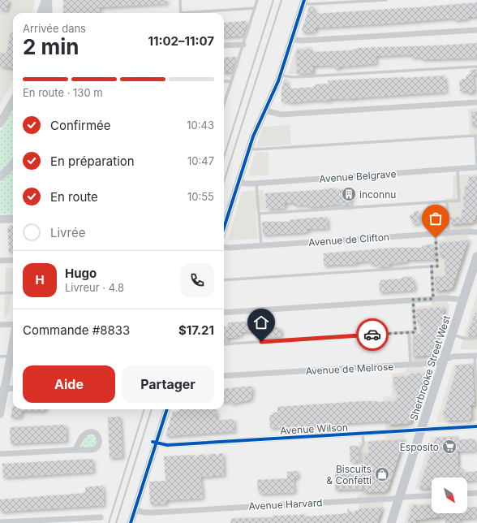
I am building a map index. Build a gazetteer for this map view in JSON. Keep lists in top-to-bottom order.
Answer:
{
  "streets": {
    "main road": ["Sherbrooke Street West"],
    "street": [
      "Avenue Belgrave",
      "Avenue de Clifton",
      "Avenue de Melrose",
      "Avenue Wilson",
      "Avenue Harvard"
    ]
  },
  "crossings": [
    ["Sherbrooke Street West", "Avenue de Melrose"],
    ["Sherbrooke Street West", "Avenue Wilson"],
    ["Sherbrooke Street West", "Avenue Harvard"]
  ],
  "places": {
    "building": ["inconnu"],
    "supermarket": ["Esposito"],
    "shop": ["Biscuits & Confetti"]
  },
  "north": "bottom right",
  "page": {
    "heading": ["2 min", "Arrivée dans", "11:02–11:07"],
    "panel": [
      "Hugo",
      "Livreur · 4.8",
      "Commande #8833",
      "$17.21"
    ],
    "bar": "En route · 130 m",
    "list": [
      ["Confirmée", "10:43"],
      ["En préparation", "10:47"],
      ["En route", "10:55"],
      "Livrée"
    ],
    "round": "H",
    "buttons": ["Aide", "Partager"]
  }
}
